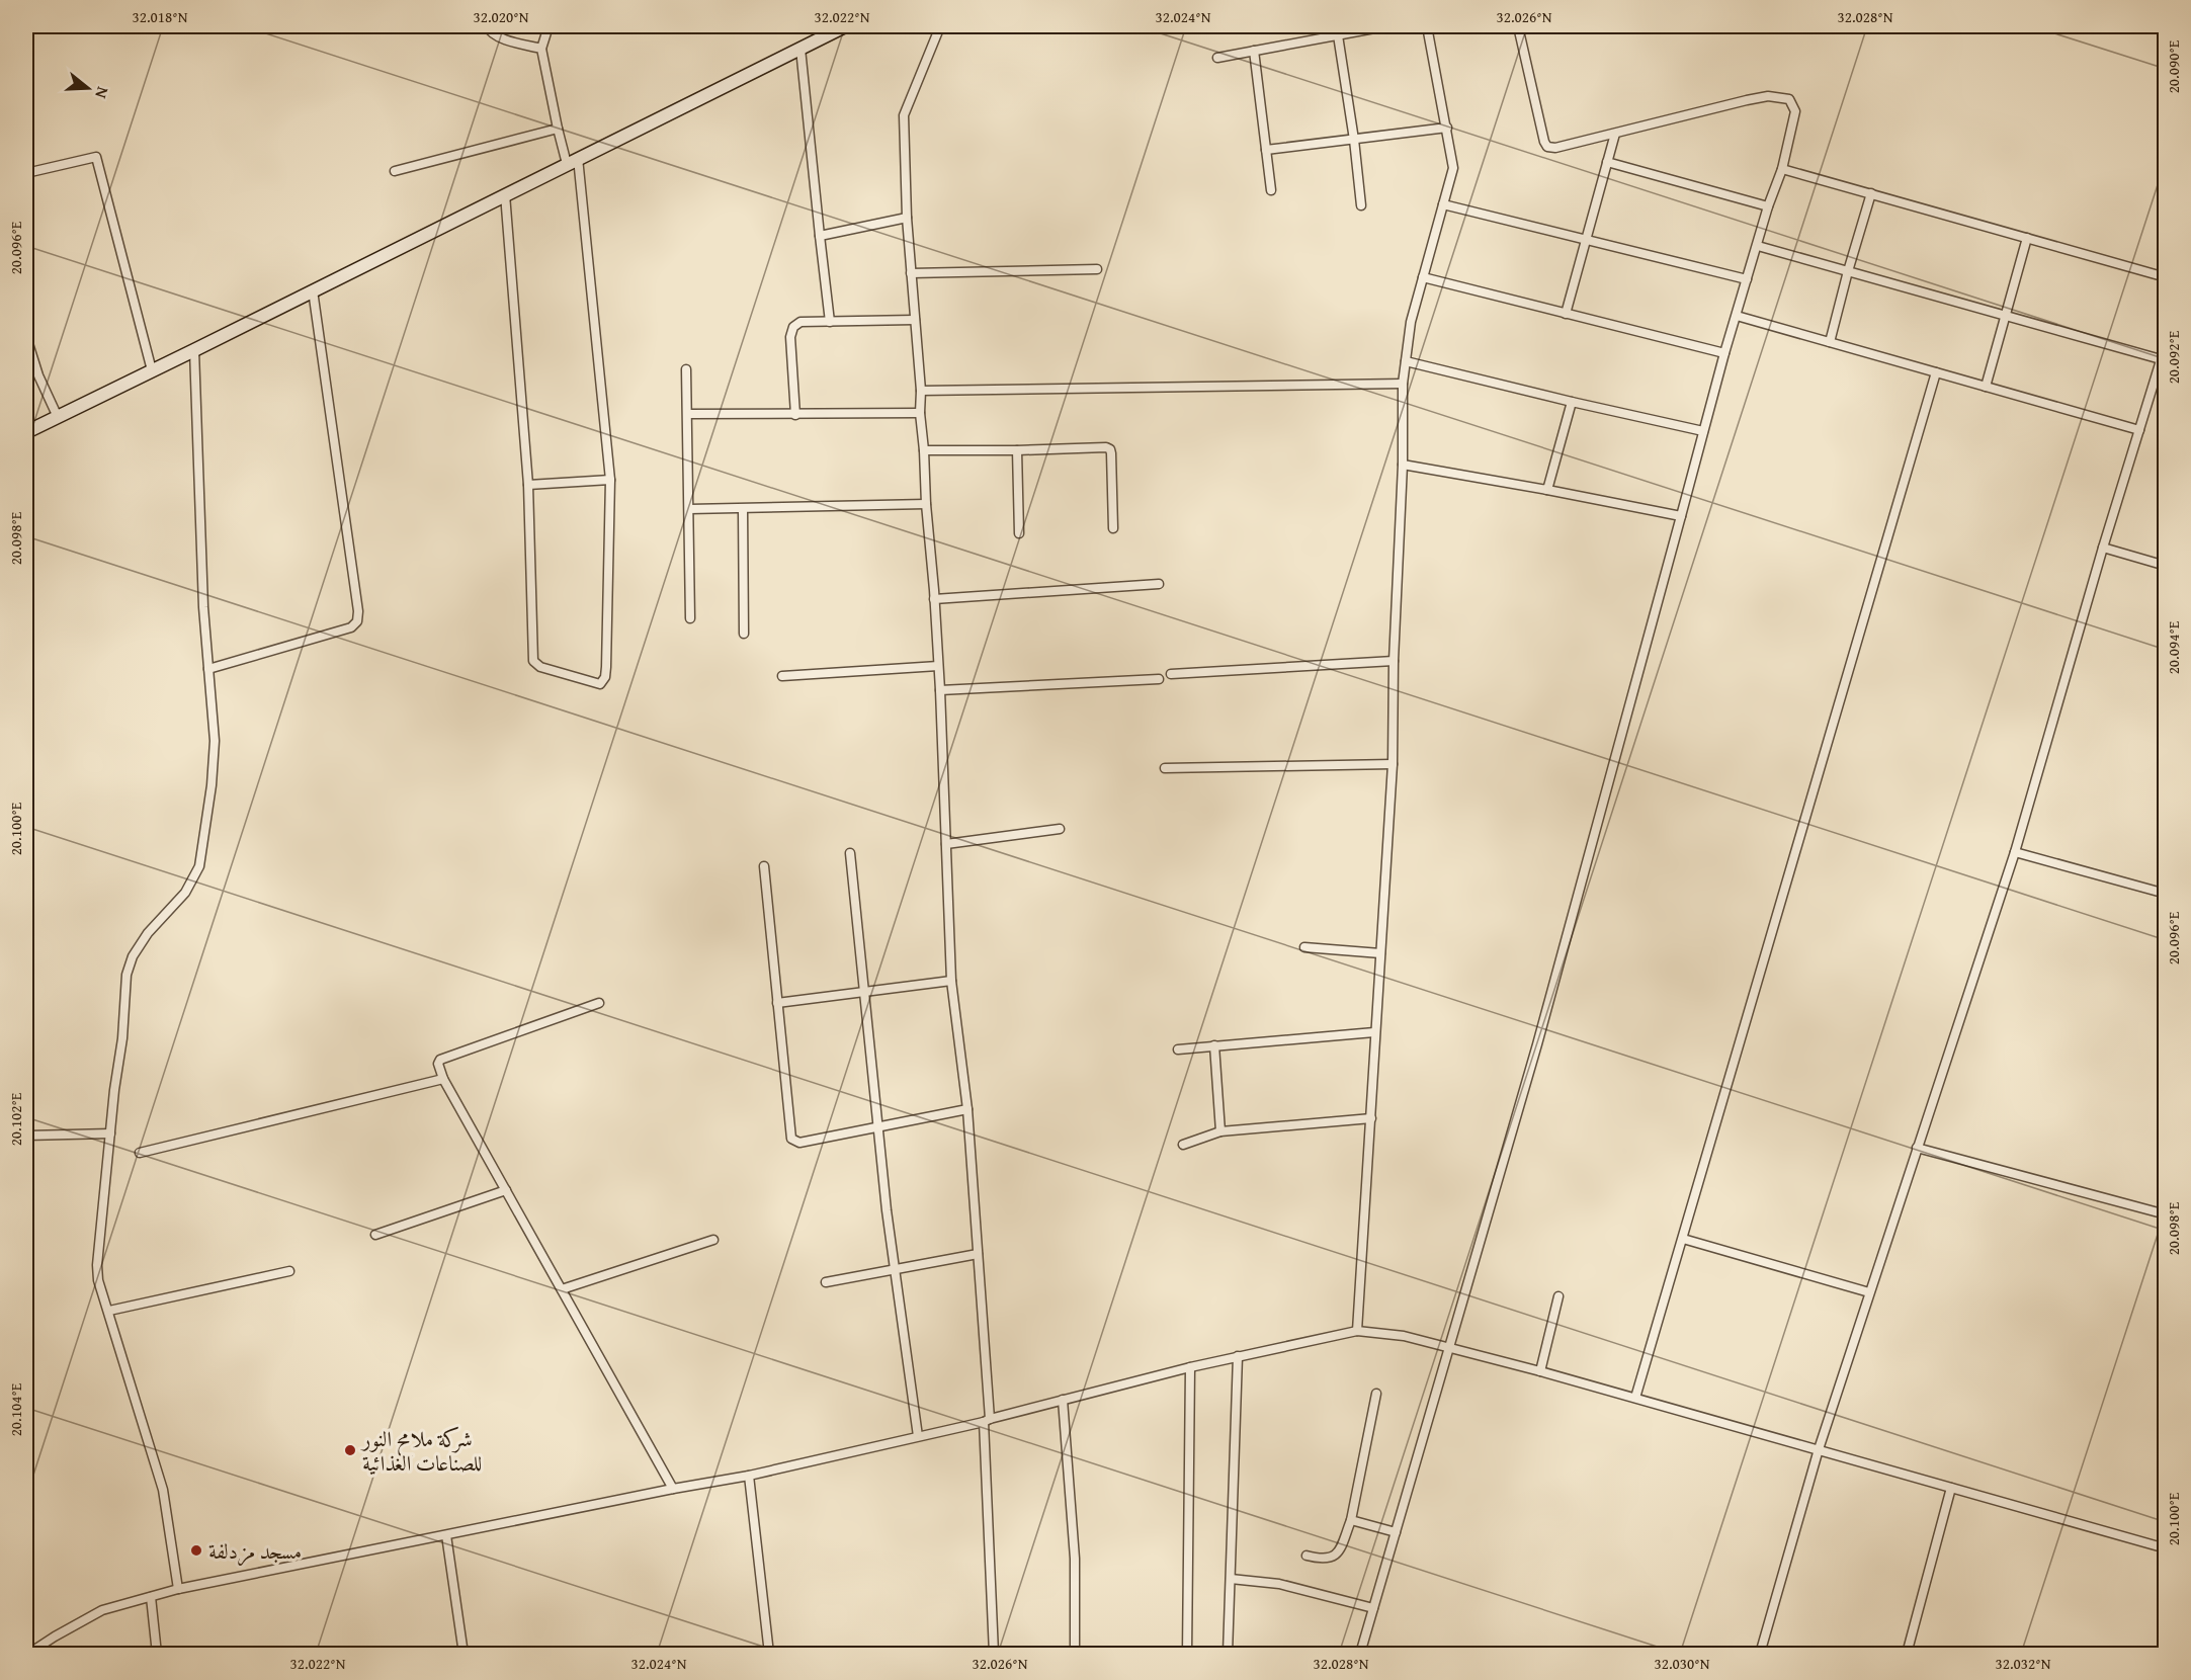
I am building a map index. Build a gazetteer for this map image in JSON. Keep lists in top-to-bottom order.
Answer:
{
  "places": ["شركة ملامح النور للصناعات الغذائية", "مسجد مزدلفة"],
  "north": "right",
  "coordinates": [
    "32.018°N",
    "32.020°N",
    "32.022°N",
    "32.024°N",
    "32.026°N",
    "32.028°N",
    "20.090°E",
    "20.096°E",
    "20.092°E",
    "20.098°E",
    "20.094°E",
    "20.100°E",
    "20.102°E",
    "20.104°E",
    "32.030°N",
    "32.032°N"
  ]
}
